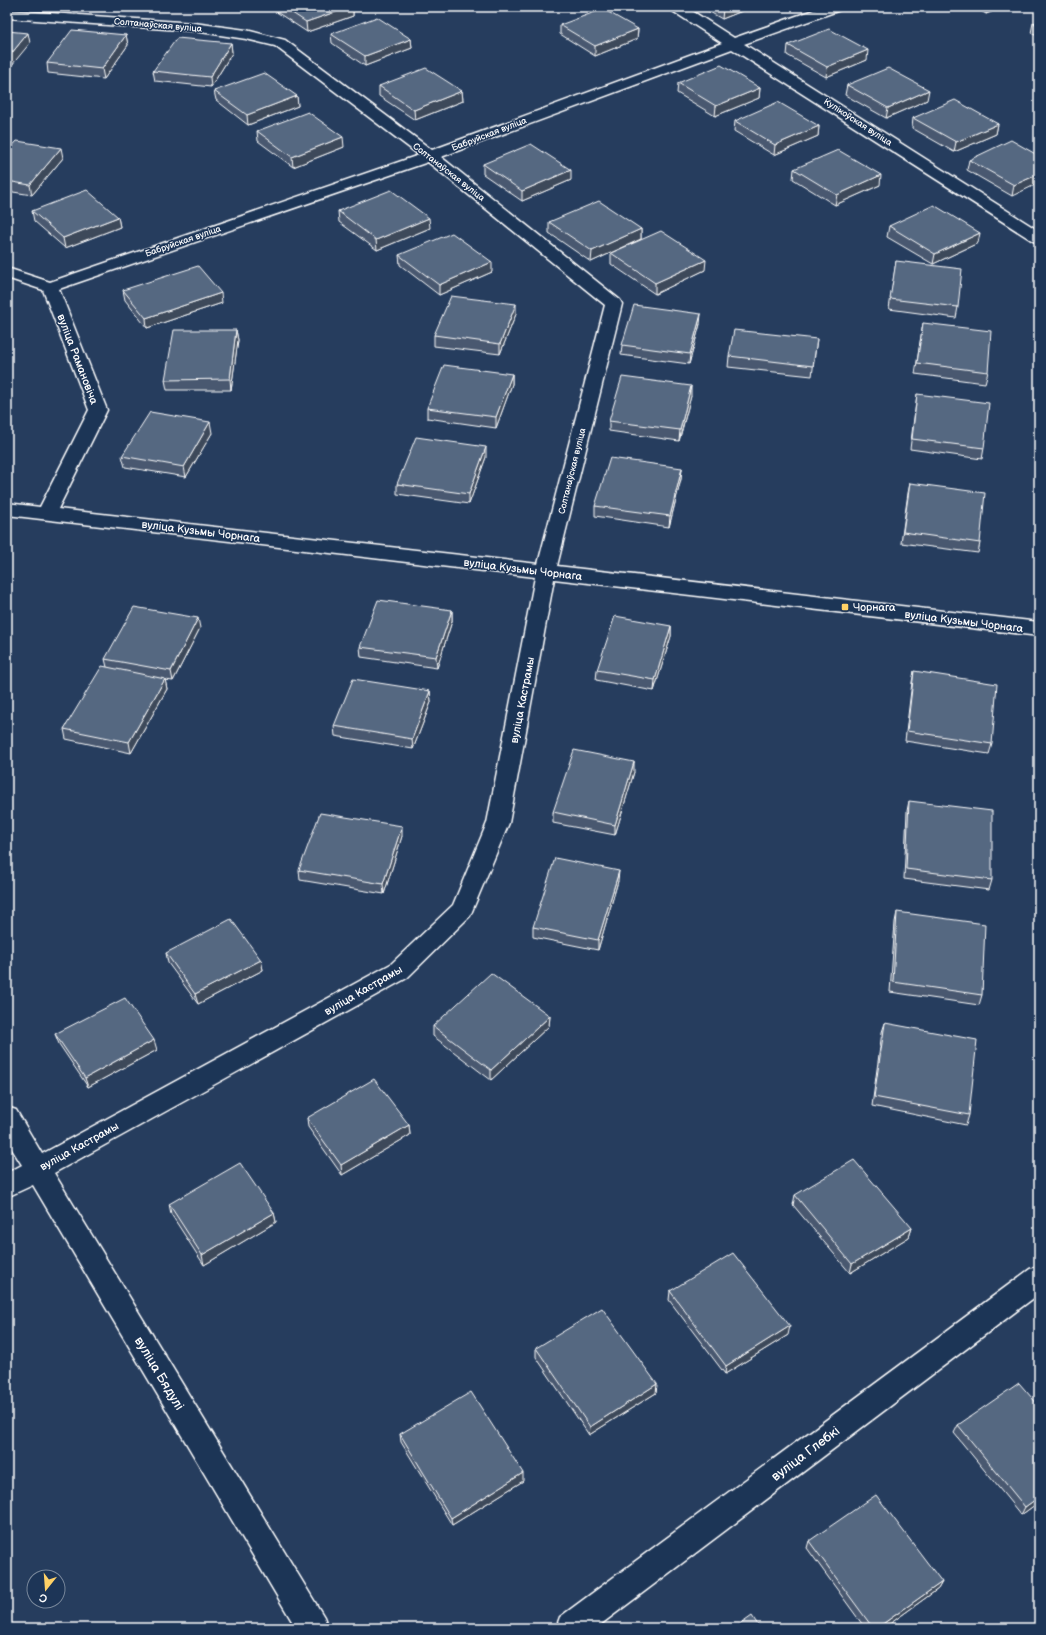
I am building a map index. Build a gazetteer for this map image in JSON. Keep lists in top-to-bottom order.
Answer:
{
  "streets": {
    "street": [
      "Солтанаўская вуліца",
      "Кулікоўская вуліца",
      "Бабруйская вуліца",
      "вуліца Рамановіча",
      "вуліца Кузьмы Чорнага",
      "вуліца Кастрамы",
      "вуліца Бядулі",
      "вуліца Глебкі"
    ]
  },
  "crossings": [
    ["Солтанаўская вуліца", "Бабруйская вуліца"],
    ["Солтанаўская вуліца", "вуліца Кузьмы Чорнага"],
    ["Солтанаўская вуліца", "вуліца Кастрамы"],
    ["Кулікоўская вуліца", "Бабруйская вуліца"],
    ["Бабруйская вуліца", "вуліца Рамановіча"],
    ["вуліца Рамановіча", "вуліца Кузьмы Чорнага"],
    ["вуліца Кузьмы Чорнага", "вуліца Кастрамы"],
    ["вуліца Кастрамы", "вуліца Бядулі"]
  ],
  "places": {
    "transit": ["Чорнага"]
  },
  "north": "bottom"
}
